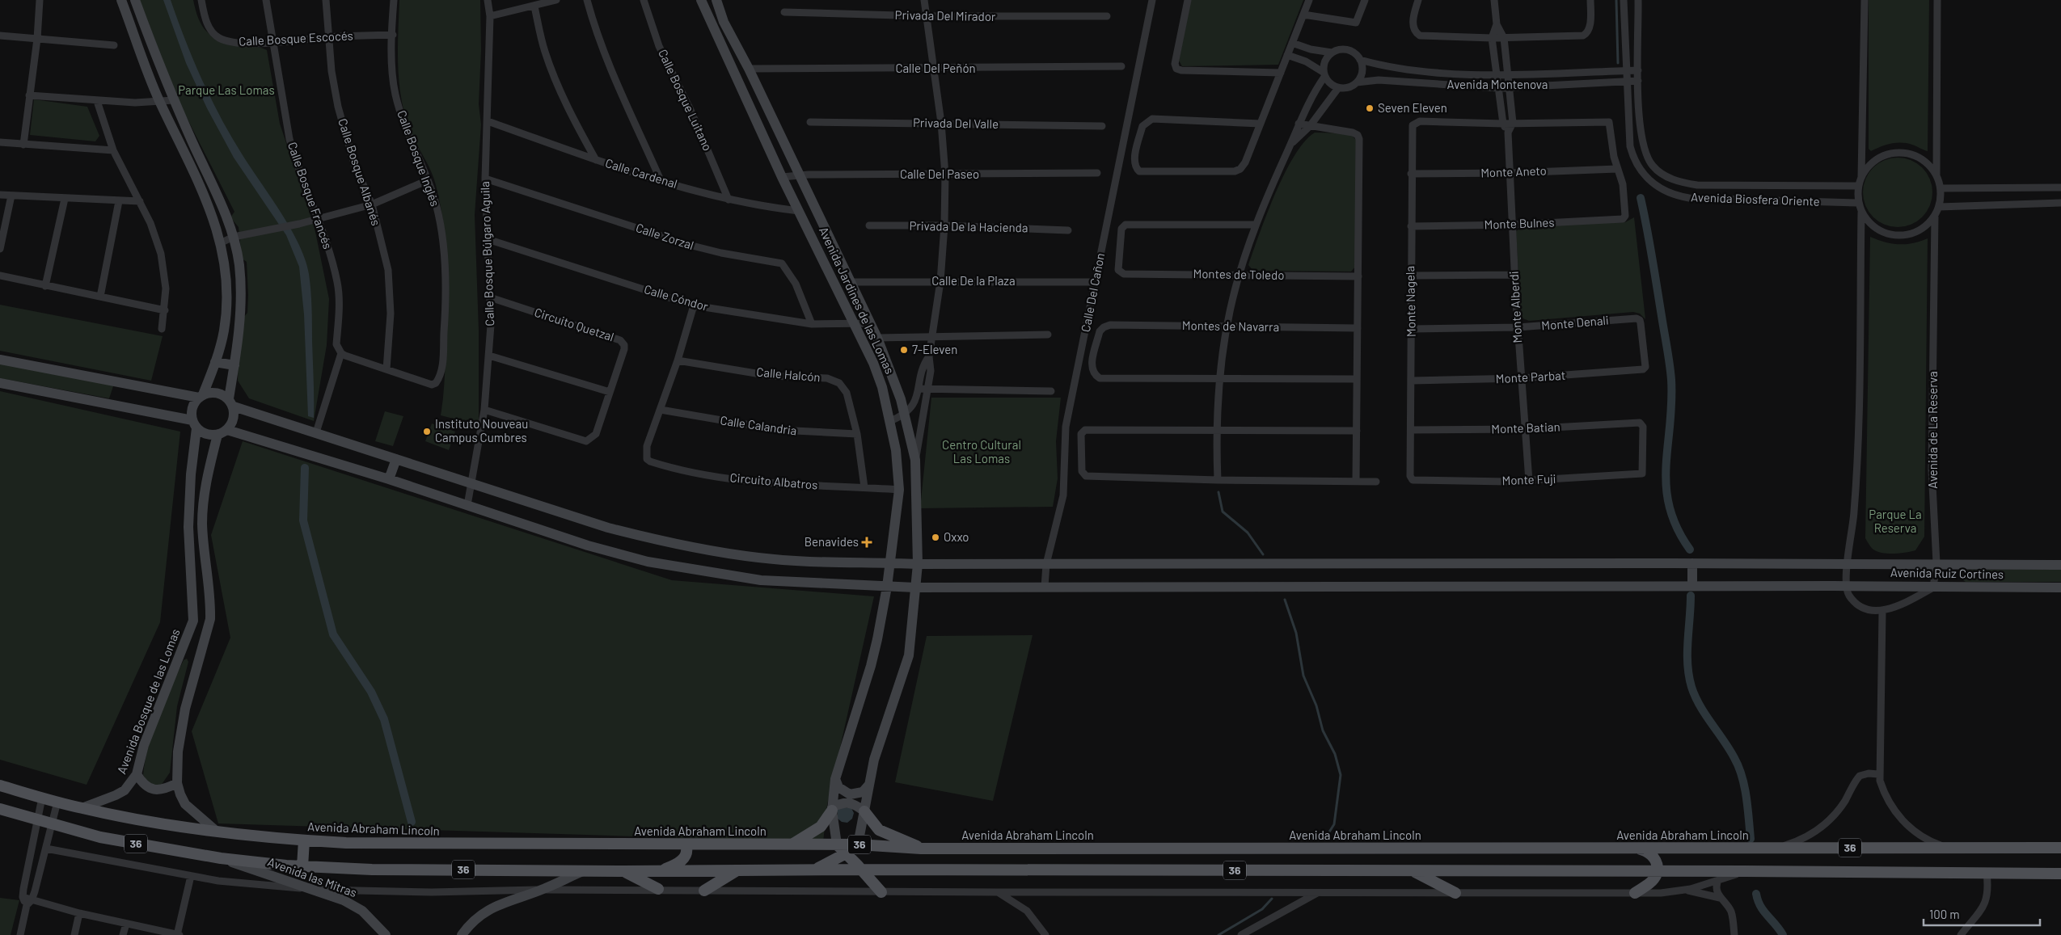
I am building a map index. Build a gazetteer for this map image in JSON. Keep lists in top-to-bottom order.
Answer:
{
  "streets": {
    "main road": [
      "Avenida Jardines de las Lomas",
      "Avenida Ruiz Cortines",
      "Avenida Bosque de las Lomas",
      "Avenida Abraham Lincoln",
      "36",
      "Avenida las Mitras"
    ],
    "street": [
      "Privada Del Mirador",
      "Calle Bosque Escocés",
      "Calle Del Peñón",
      "Avenida Montenova",
      "Calle Bosque Luitano",
      "Privada Del Valle",
      "Calle Bosque Inglés",
      "Calle Bosque Albanés",
      "Monte Aneto",
      "Calle Cardenal",
      "Calle Del Paseo",
      "Calle Bosque Francés",
      "Avenida Biosfera Oriente",
      "Monte Bulnes",
      "Privada De la Hacienda",
      "Calle Zorzal",
      "Calle Bosque Búlgaro Aguila",
      "Montes de Toledo",
      "Calle De la Plaza",
      "Calle Del Cañon",
      "Calle Cóndor",
      "Monte Nagela",
      "Monte Alberdi",
      "Monte Denali",
      "Circuito Quetzal",
      "Montes de Navarra",
      "Calle Halcón",
      "Monte Parbat",
      "Calle Calandria",
      "Monte Batian",
      "Avenida de La Reserva",
      "Monte Fuji",
      "Circuito Albatros"
    ]
  },
  "crossings": [
    ["Calle Bosque Escocés", "Calle Bosque Inglés"],
    ["Calle Bosque Escocés", "Calle Bosque Albanés"],
    ["Calle Bosque Escocés", "Calle Bosque Francés"],
    ["Calle Del Peñón", "Avenida Jardines de las Lomas"],
    ["Avenida Montenova", "Avenida Biosfera Oriente"],
    ["Calle Bosque Luitano", "Calle Cardenal"],
    ["Calle Bosque Inglés", "Calle Bosque Albanés"],
    ["Monte Aneto", "Monte Bulnes"],
    ["Monte Aneto", "Monte Nagela"],
    ["Monte Aneto", "Monte Alberdi"],
    ["Calle Cardenal", "Calle Bosque Búlgaro Aguila"],
    ["Calle Cardenal", "Avenida Jardines de las Lomas"],
    ["Calle Del Paseo", "Avenida Jardines de las Lomas"],
    ["Avenida Biosfera Oriente", "Avenida de La Reserva"],
    ["Monte Bulnes", "Monte Nagela"],
    ["Monte Bulnes", "Monte Alberdi"],
    ["Calle Zorzal", "Calle Bosque Búlgaro Aguila"],
    ["Calle Zorzal", "Calle Cóndor"],
    ["Calle Bosque Búlgaro Aguila", "Calle Cóndor"],
    ["Calle Bosque Búlgaro Aguila", "Circuito Quetzal"],
    ["Calle Bosque Búlgaro Aguila", "Avenida Ruiz Cortines"],
    ["Calle De la Plaza", "Calle Del Cañon"],
    ["Calle De la Plaza", "Avenida Jardines de las Lomas"],
    ["Calle Del Cañon", "Avenida Ruiz Cortines"],
    ["Calle Cóndor", "Avenida Jardines de las Lomas"],
    ["Avenida Jardines de las Lomas", "Circuito Albatros"],
    ["Avenida Jardines de las Lomas", "Avenida Ruiz Cortines"],
    ["Avenida Jardines de las Lomas", "Avenida Abraham Lincoln"],
    ["Monte Nagela", "Monte Denali"],
    ["Monte Nagela", "Monte Parbat"],
    ["Monte Nagela", "Monte Batian"],
    ["Monte Nagela", "Monte Fuji"],
    ["Monte Alberdi", "Monte Denali"],
    ["Monte Alberdi", "Monte Parbat"],
    ["Monte Alberdi", "Monte Batian"],
    ["Monte Alberdi", "Monte Fuji"],
    ["Monte Denali", "Monte Parbat"],
    ["Calle Halcón", "Calle Calandria"],
    ["Calle Halcón", "Circuito Albatros"],
    ["Calle Calandria", "Circuito Albatros"],
    ["Monte Batian", "Monte Fuji"],
    ["Avenida de La Reserva", "Avenida Ruiz Cortines"],
    ["Avenida Ruiz Cortines", "Avenida Bosque de las Lomas"],
    ["Avenida Bosque de las Lomas", "Avenida Abraham Lincoln"],
    ["36", "Avenida las Mitras"]
  ],
  "parks": ["Parque Las Lomas", "Centro Cultural Las Lomas", "Parque La Reserva"],
  "places": {
    "other": [
      "Seven Eleven",
      "7-Eleven",
      "Instituto Nouveau Campus Cumbres",
      "Oxxo"
    ],
    "health": ["Benavides"]
  },
  "scale_bar": "100 m"
}
